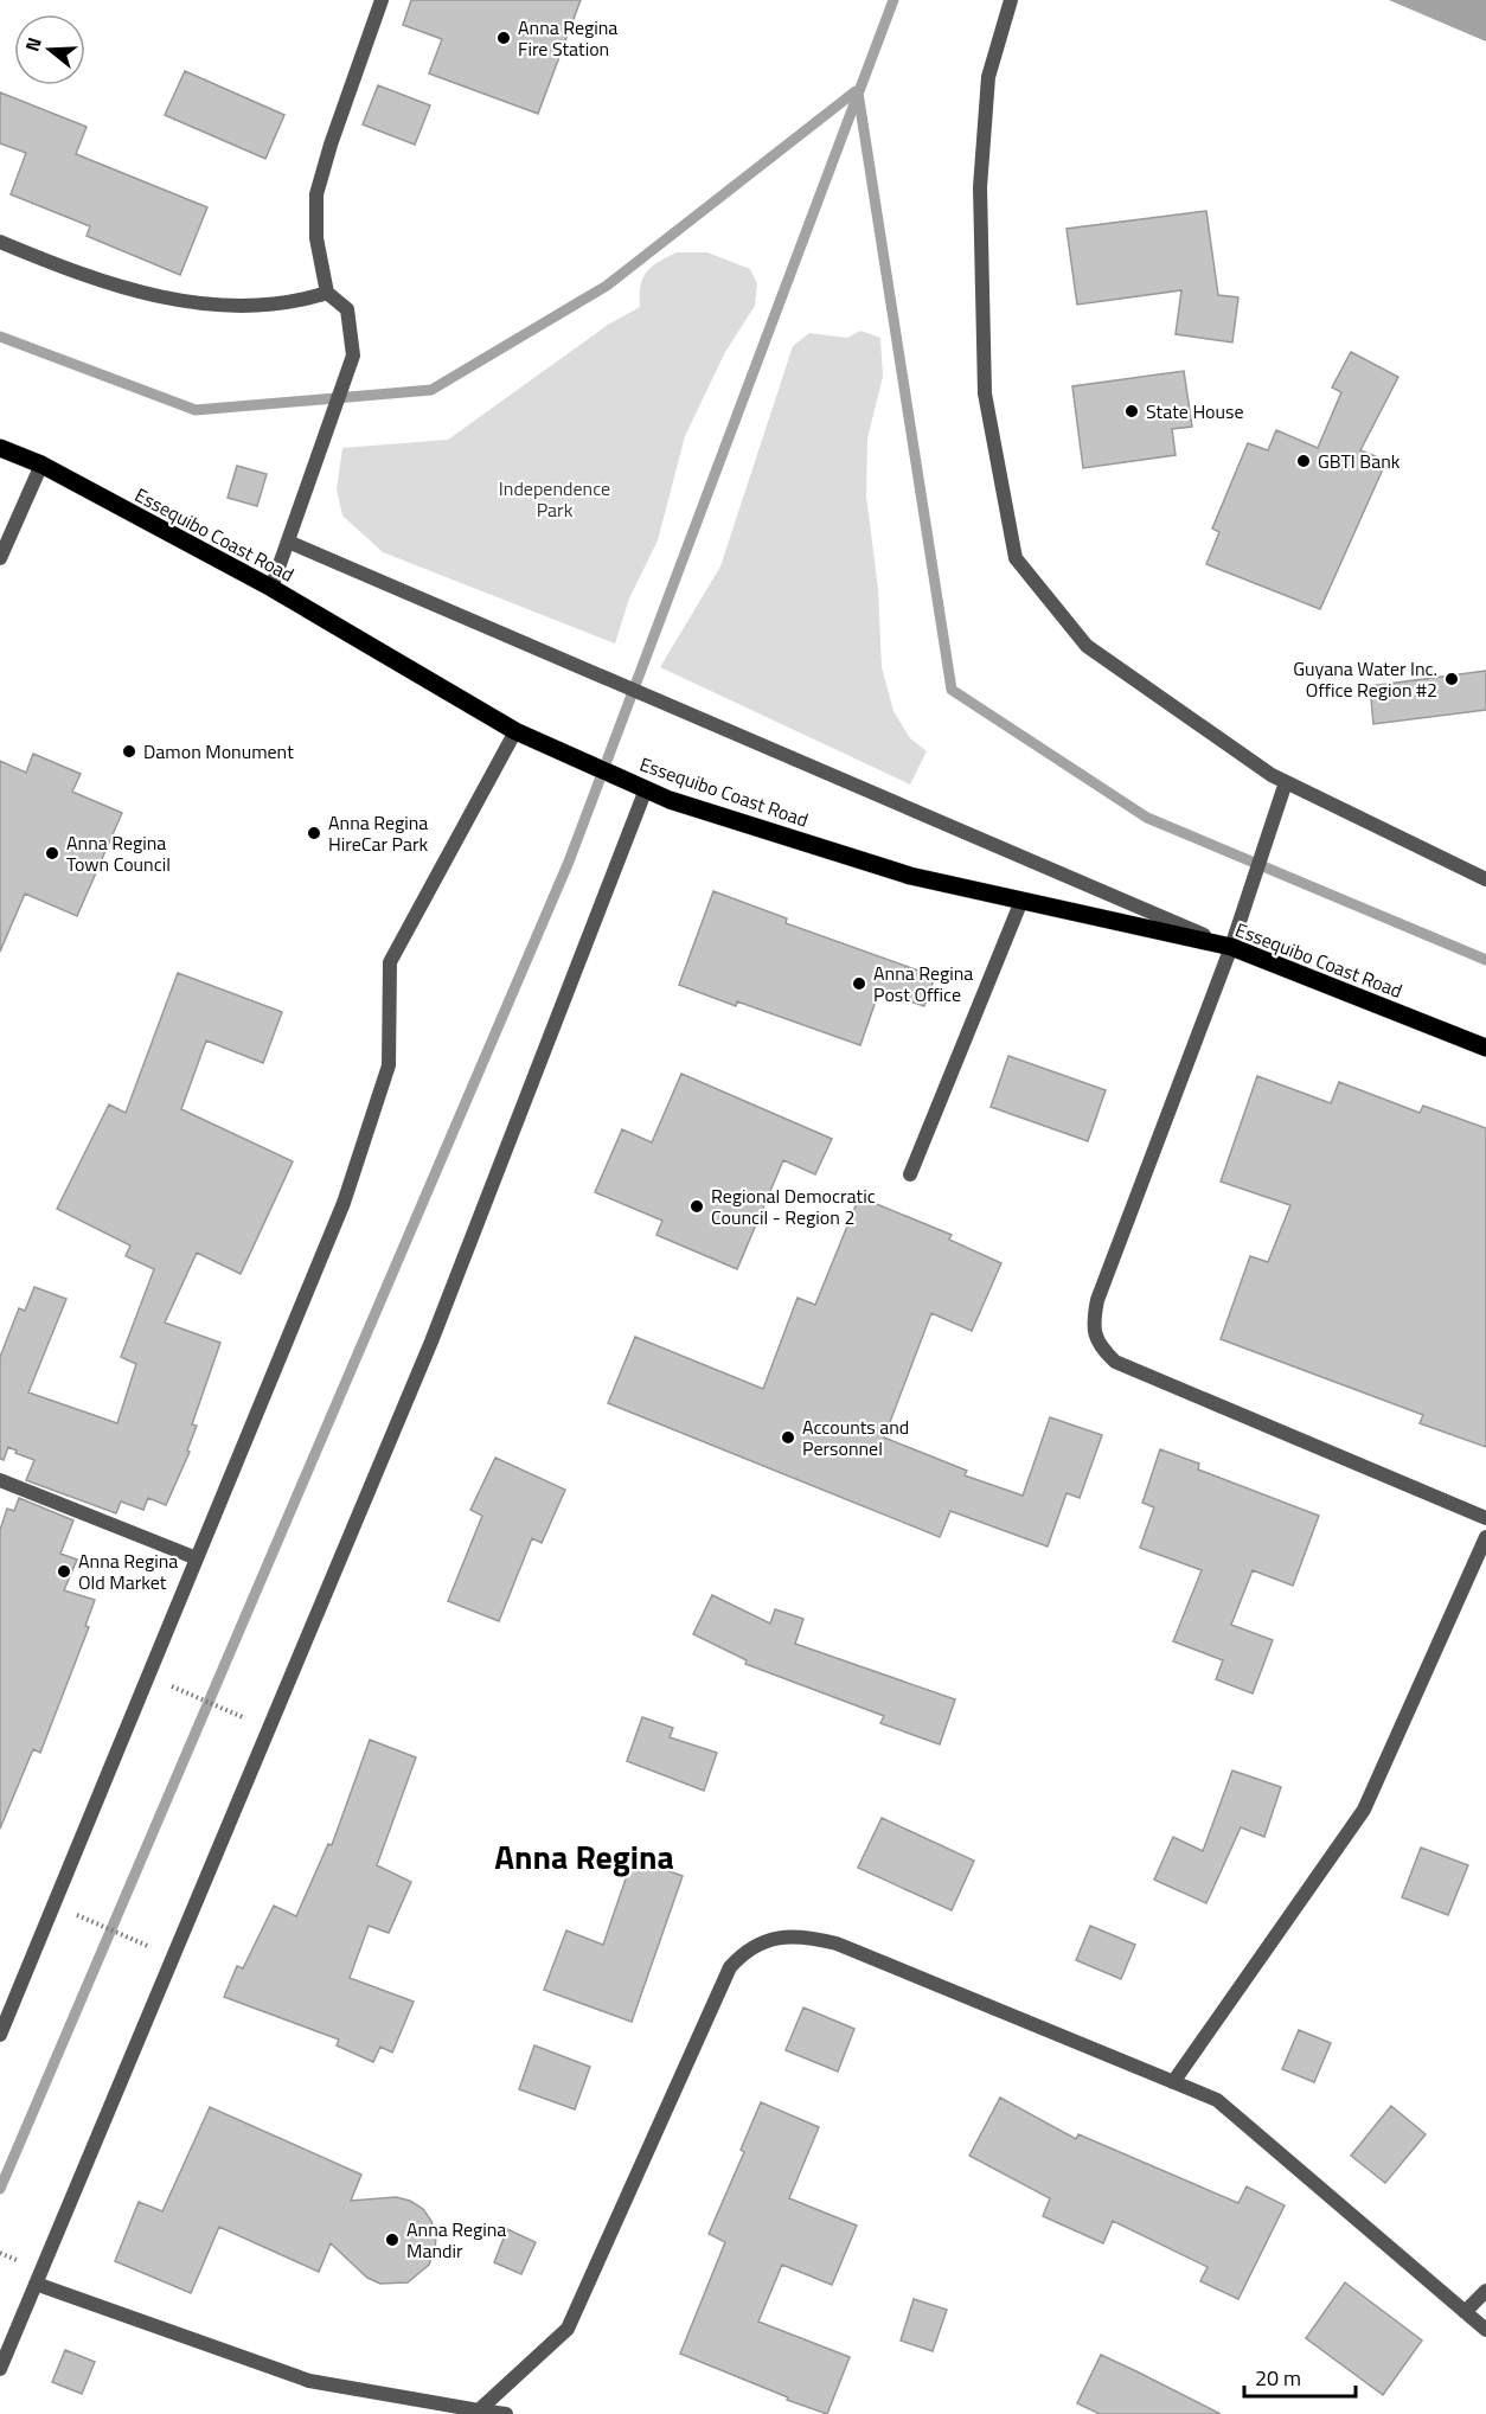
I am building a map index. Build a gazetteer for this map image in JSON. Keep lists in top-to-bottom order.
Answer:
{
  "streets": {
    "main road": ["Essequibo Coast Road"]
  },
  "districts": ["Anna Regina"],
  "parks": ["Independence Park"],
  "places": [
    "Anna Regina Fire Station",
    "State House",
    "GBTI Bank",
    "Guyana Water Inc. Office Region #2",
    "Damon Monument",
    "Anna Regina HireCar Park",
    "Anna Regina Town Council",
    "Anna Regina Post Office",
    "Regional Democratic Council - Region 2",
    "Accounts and Personnel",
    "Anna Regina Old Market",
    "Anna Regina Mandir"
  ],
  "scale_bar": "20 m",
  "north": "left"
}
